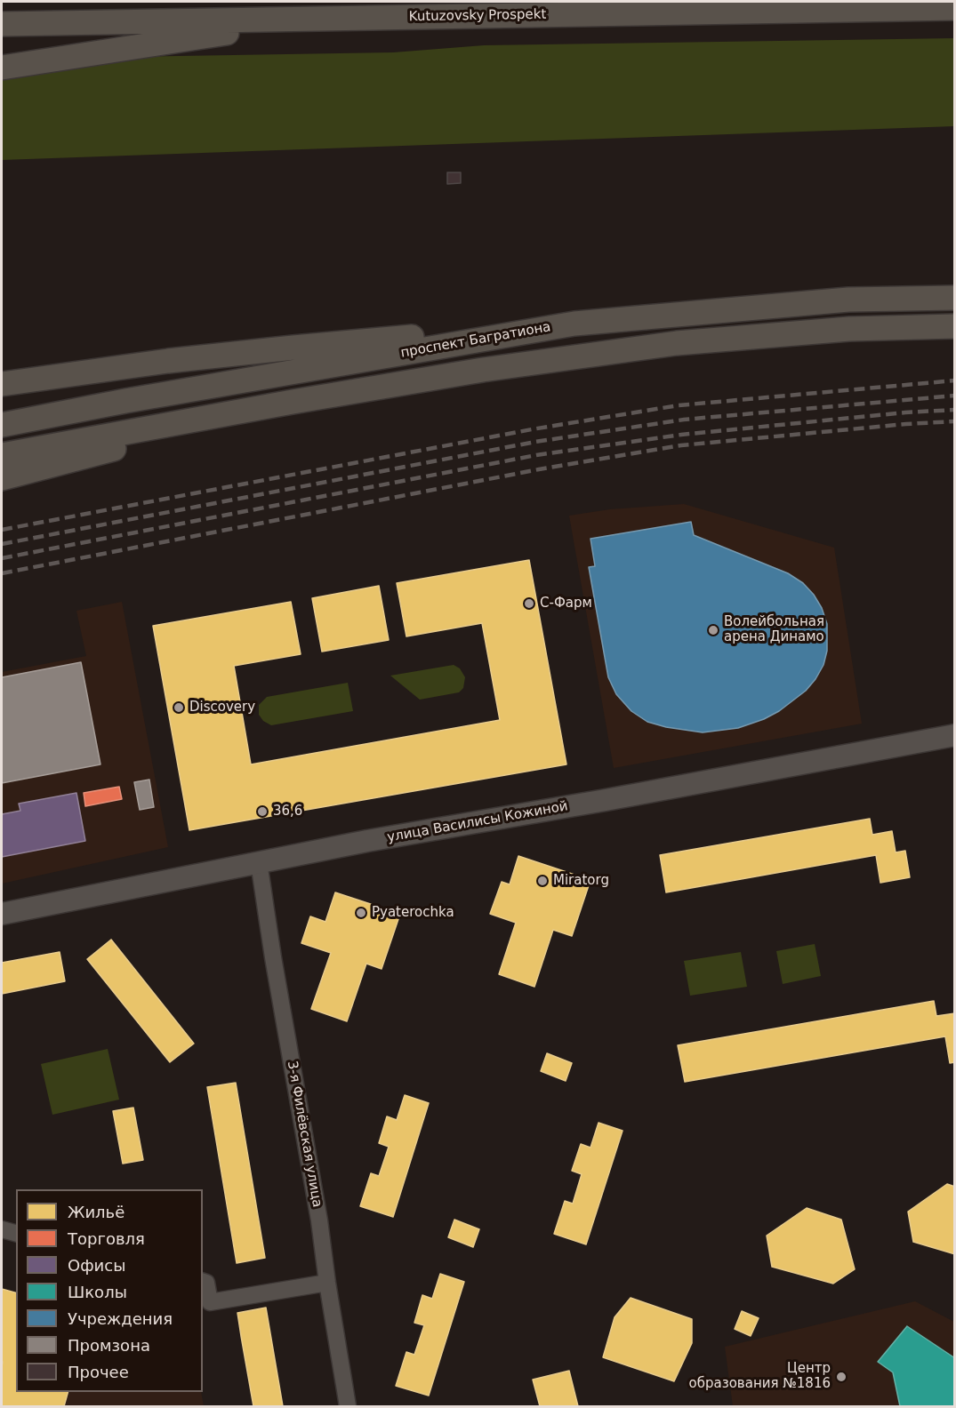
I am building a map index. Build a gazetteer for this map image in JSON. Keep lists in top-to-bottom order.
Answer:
{
  "streets": {
    "main road": ["Kutuzovsky Prospekt", "проспект Багратиона"],
    "street": ["улица Василисы Кожиной", "3-я Филёвская улица"]
  },
  "crossings": [
    ["улица Василисы Кожиной", "3-я Филёвская улица"]
  ],
  "places": [
    "C-Фарм",
    "Волейбольная арена Динамо",
    "Discovery",
    "36,6",
    "Miratorg",
    "Pyaterochka",
    "Центр образования №1816"
  ],
  "legend": [
    "Жильё",
    "Торговля",
    "Офисы",
    "Школы",
    "Учреждения",
    "Промзона",
    "Прочее"
  ]
}
